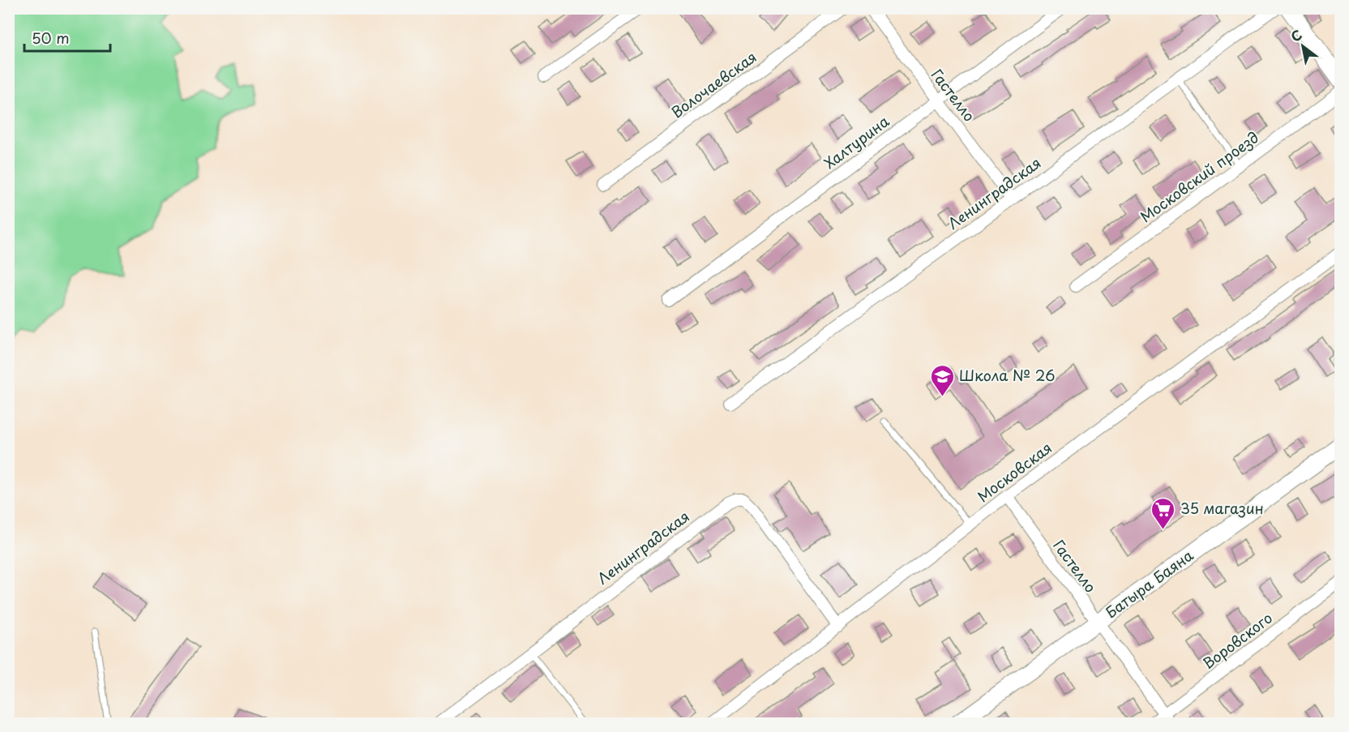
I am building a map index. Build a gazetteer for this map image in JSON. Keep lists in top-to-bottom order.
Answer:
{
  "streets": {
    "street": [
      "Волочаевская",
      "Гастелло",
      "Халтурина",
      "Московский проезд",
      "Ленинградская",
      "Московская",
      "Батыра Баяна",
      "Воровского"
    ]
  },
  "crossings": [
    ["Гастелло", "Халтурина"],
    ["Гастелло", "Ленинградская"],
    ["Гастелло", "Московская"],
    ["Гастелло", "Батыра Баяна"],
    ["Гастелло", "Воровского"],
    ["Ленинградская", "Московская"]
  ],
  "places": {
    "school or university": ["Школа № 26"],
    "supermarket": ["35 магазин"]
  },
  "scale_bar": "50 m",
  "north": "top left"
}
